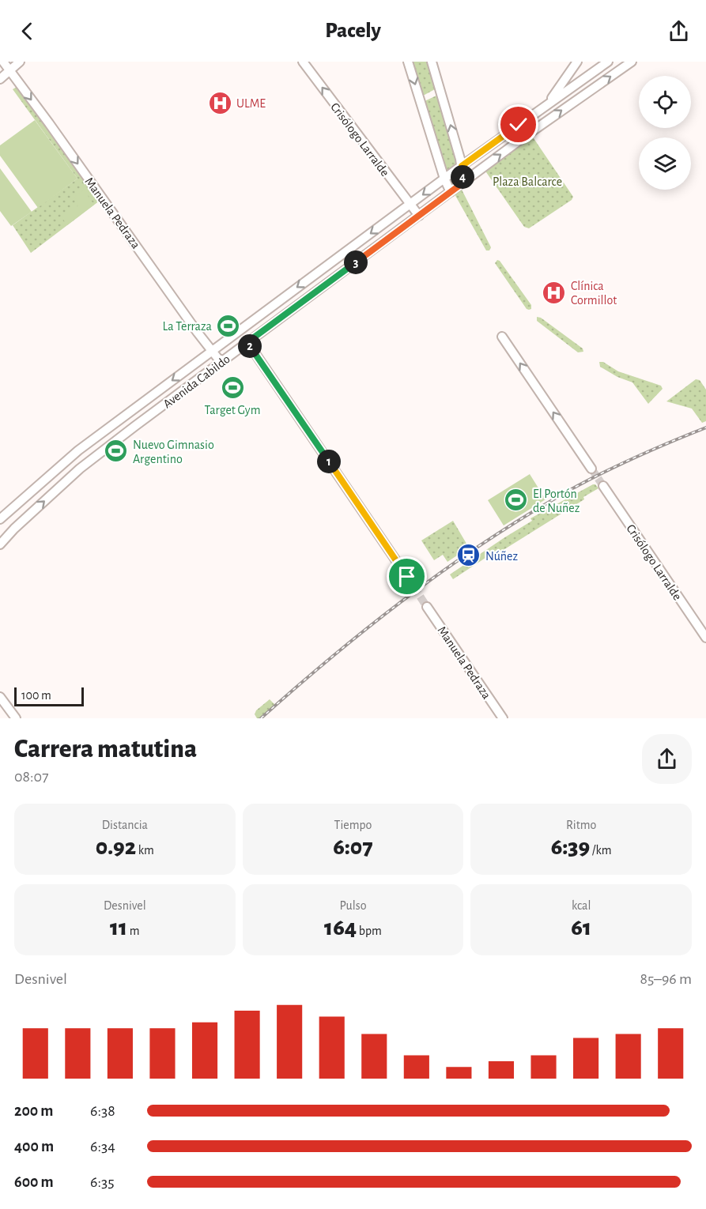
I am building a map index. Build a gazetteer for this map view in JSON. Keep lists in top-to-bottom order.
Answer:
{
  "streets": {
    "street": ["Crisólogo Larralde", "Manuela Pedraza", "Avenida Cabildo"]
  },
  "crossings": [
    ["Crisólogo Larralde", "Avenida Cabildo"],
    ["Manuela Pedraza", "Avenida Cabildo"]
  ],
  "one_way": ["Manuela Pedraza"],
  "parks": ["Plaza Balcarce"],
  "places": {
    "hospital": ["ULME", "Clínica Cormillot"],
    "sports": [
      "La Terraza",
      "Target Gym",
      "Nuevo Gimnasio Argentino",
      "El Portón de Nuñez"
    ],
    "station": ["Núñez"]
  },
  "scale_bar": "100 m",
  "page": {
    "header": "Pacely",
    "pins": [
      "4",
      "3",
      "2",
      "1"
    ],
    "scale": "100 m",
    "heading": ["Carrera matutina", "08:07"],
    "stats": [
      ["Distancia", "0.92 km"],
      ["Tiempo", "6:07"],
      ["Ritmo", "6:39 /km"],
      ["Desnivel", "11 m"],
      ["Pulso", "164 bpm"],
      ["kcal", "61"]
    ],
    "chart": ["Desnivel", "85–96 m"],
    "list": [
      {
        "name": "200 m",
        "note": "6:38"
      },
      {
        "name": "400 m",
        "note": "6:34"
      },
      {
        "name": "600 m",
        "note": "6:35"
      }
    ]
  }
}
